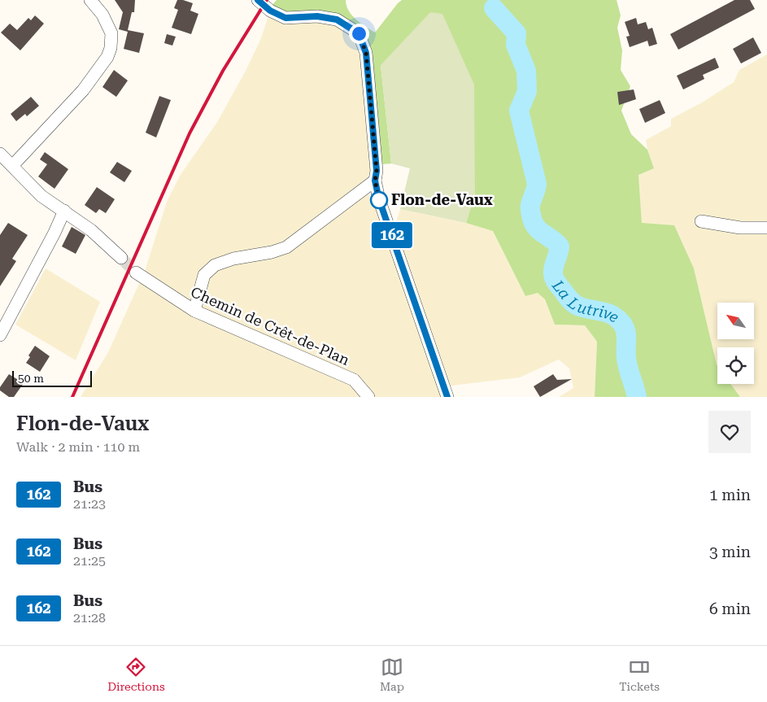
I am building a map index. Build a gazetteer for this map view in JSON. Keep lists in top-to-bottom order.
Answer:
{
  "streets": {
    "street": ["Chemin de Crêt-de-Plan"]
  },
  "water": ["La Lutrive"],
  "places": ["Flon-de-Vaux"],
  "lines": ["bus line 162"],
  "scale_bar": "50 m",
  "north": "top left",
  "page": {
    "on_map": "162",
    "scale": "50 m",
    "heading": ["Flon-de-Vaux", "Walk · 2 min · 110 m"],
    "list": [
      {
        "mark": "162",
        "name": "Bus",
        "note": "21:23",
        "value": "1 min"
      },
      {
        "mark": "162",
        "name": "Bus",
        "note": "21:25",
        "value": "3 min"
      },
      {
        "mark": "162",
        "name": "Bus",
        "note": "21:28",
        "value": "6 min"
      }
    ],
    "tabs": ["Directions", "Map", "Tickets"]
  }
}
